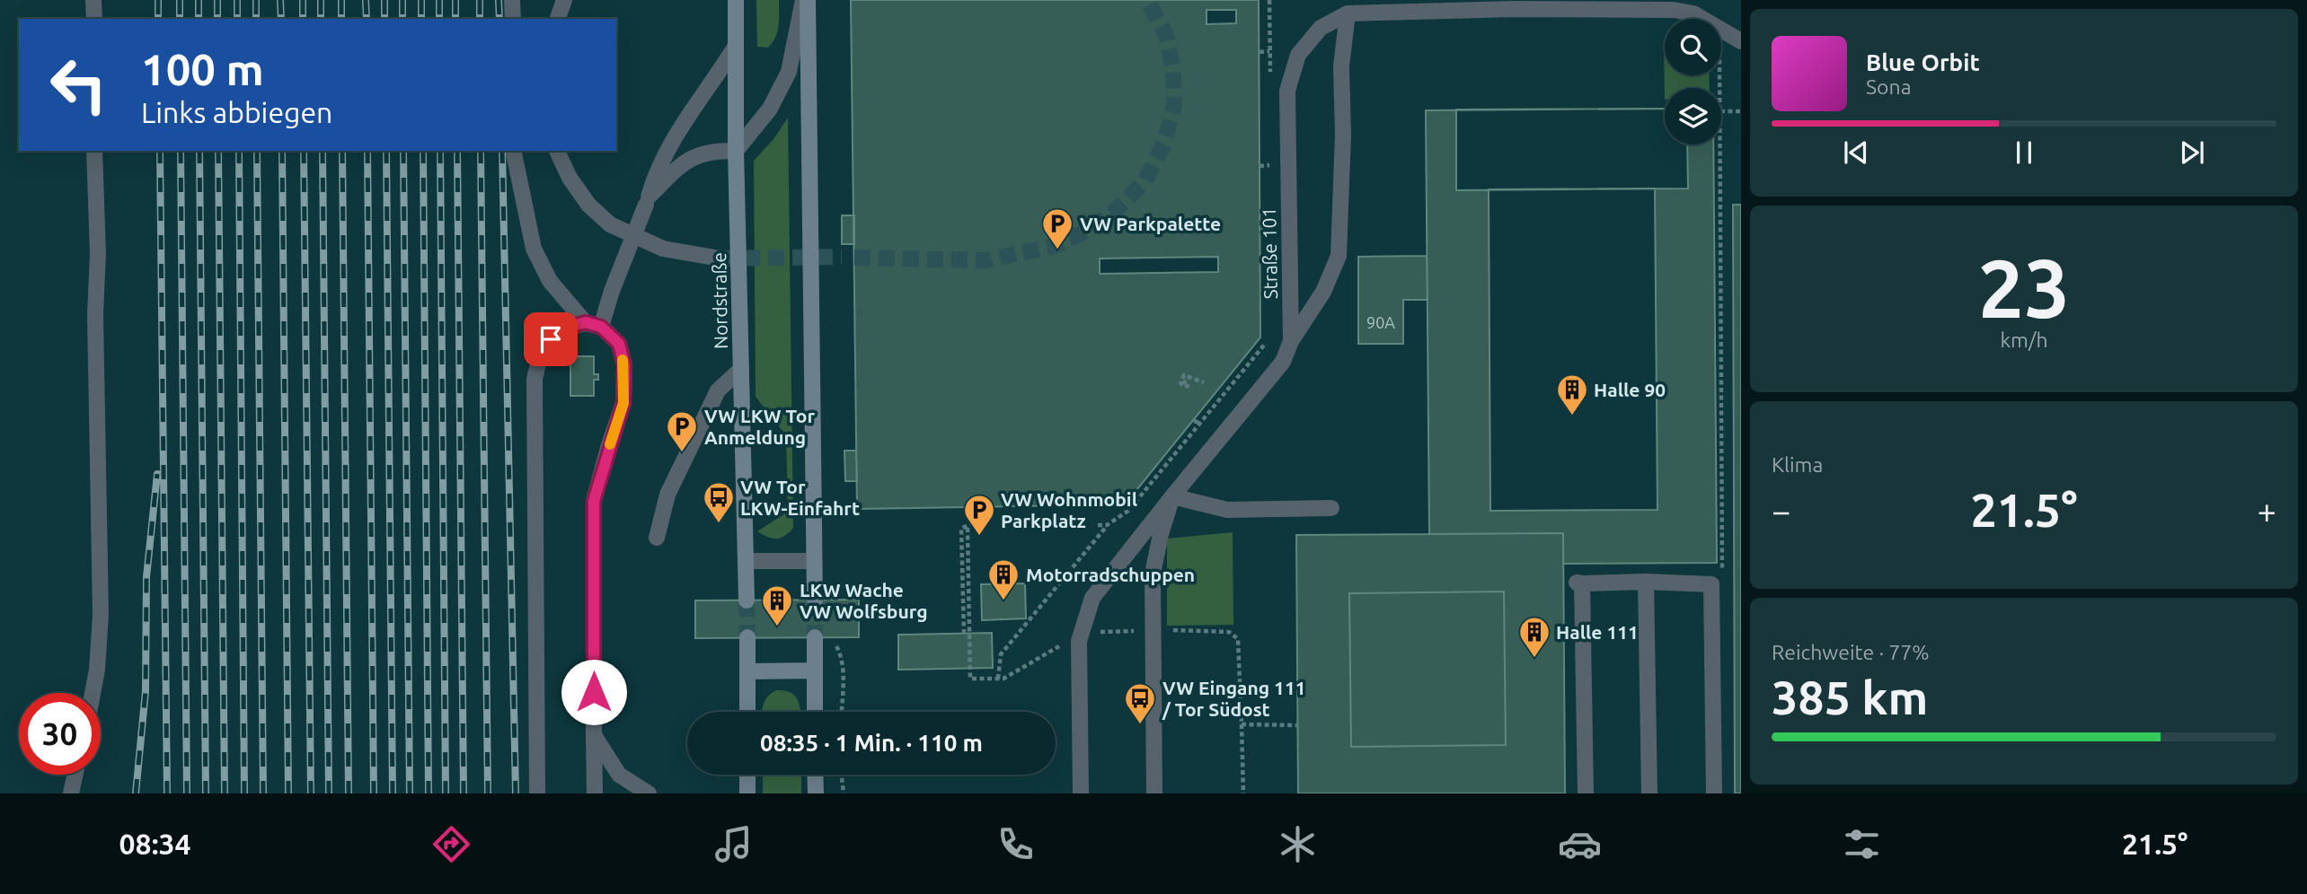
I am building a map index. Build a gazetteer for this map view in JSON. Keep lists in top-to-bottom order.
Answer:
{
  "streets": {
    "street": ["Straße 101", "Nordstraße"]
  },
  "places": {
    "parking": ["VW Parkpalette", "VW LKW Tor Anmeldung", "VW Wohnmobil Parkplatz"],
    "building": [
      "Halle 90",
      "Motorradschuppen",
      "LKW Wache VW Wolfsburg",
      "Halle 111"
    ],
    "bus stop": ["VW Tor LKW-Einfahrt", "VW Eingang 111 / Tor Südost"]
  },
  "house_numbers": ["90A"],
  "page": {
    "turn": ["100 m", "Links abbiegen"],
    "song": ["Blue Orbit", "Sona"],
    "tile": [
      ["23", "km/h"],
      "Klima",
      ["Reichweite · 77%", "385 km"]
    ],
    "heat": ["−", "21.5°", "+"],
    "limit": "30",
    "trip": "08:35 · 1 Min. · 110 m",
    "tabs": ["08:34", "21.5°"]
  }
}
